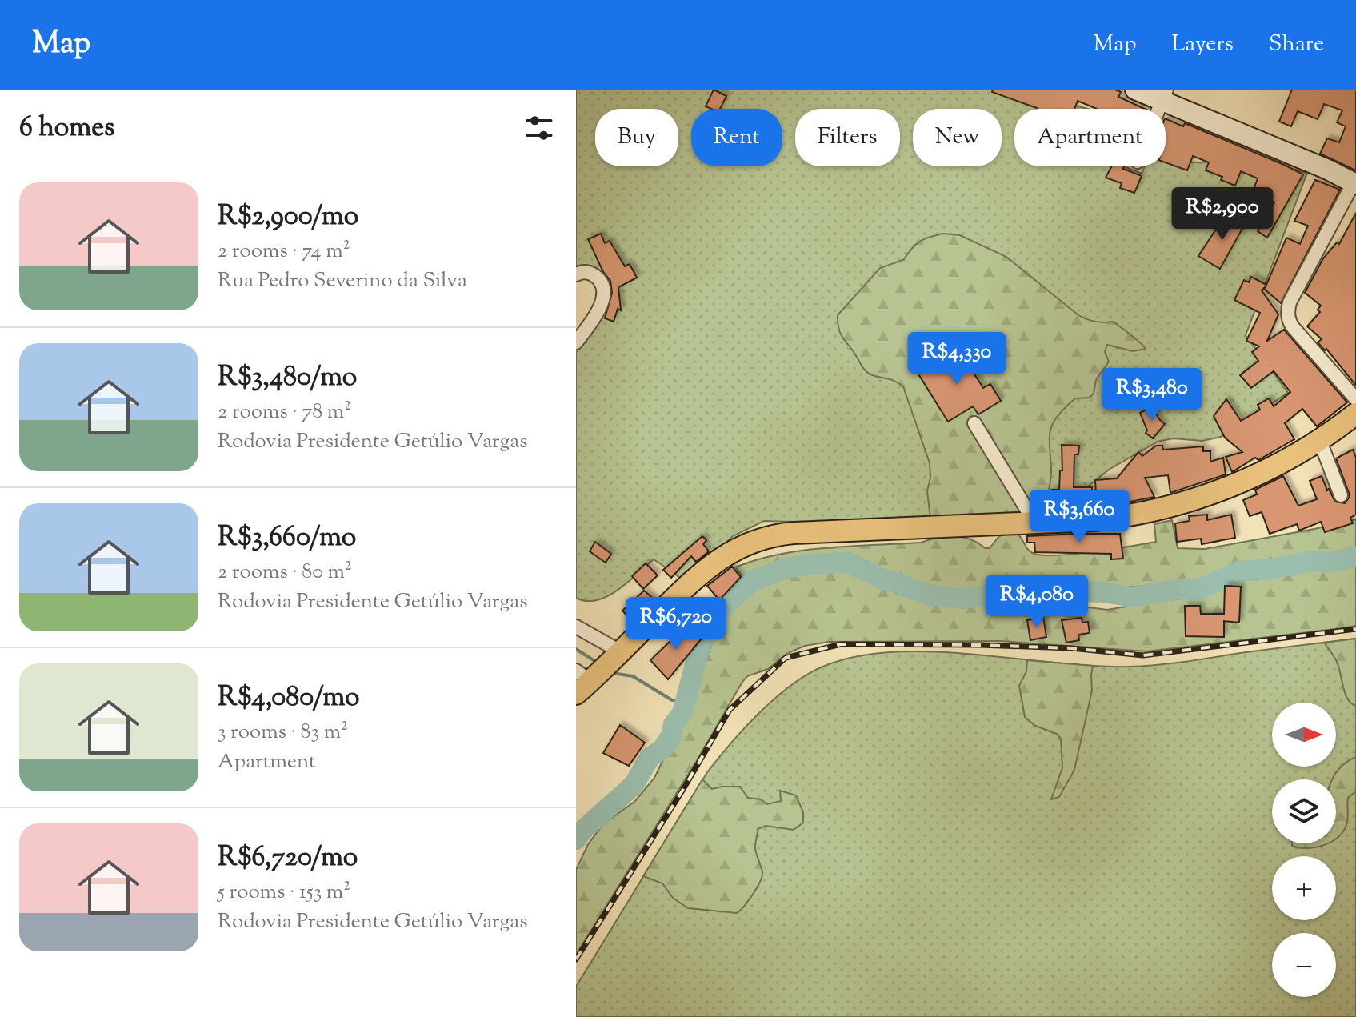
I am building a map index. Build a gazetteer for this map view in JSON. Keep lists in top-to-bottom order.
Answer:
{
  "north": "right",
  "page": {
    "header": "Map",
    "nav": ["Map", "Layers", "Share"],
    "heading": "6 homes",
    "chip": [
      "Buy",
      "Rent",
      "Filters",
      "New",
      "Apartment"
    ],
    "list": [
      {
        "name": "R$2,900/mo",
        "note": "2 rooms · 74 m² · Rua Pedro Severino da Silva"
      },
      {
        "name": "R$3,480/mo",
        "note": "2 rooms · 78 m² · Rodovia Presidente Getúlio Vargas"
      },
      {
        "name": "R$3,660/mo",
        "note": "2 rooms · 80 m² · Rodovia Presidente Getúlio Vargas"
      },
      {
        "name": "R$4,080/mo",
        "note": "3 rooms · 83 m² · Apartment"
      },
      {
        "name": "R$6,720/mo",
        "note": "5 rooms · 153 m² · Rodovia Presidente Getúlio Vargas"
      }
    ],
    "price": [
      "R$2,900",
      "R$4,330",
      "R$3,480",
      "R$3,660",
      "R$4,080",
      "R$6,720"
    ],
    "map_buttons": ["+", "−"]
  }
}
